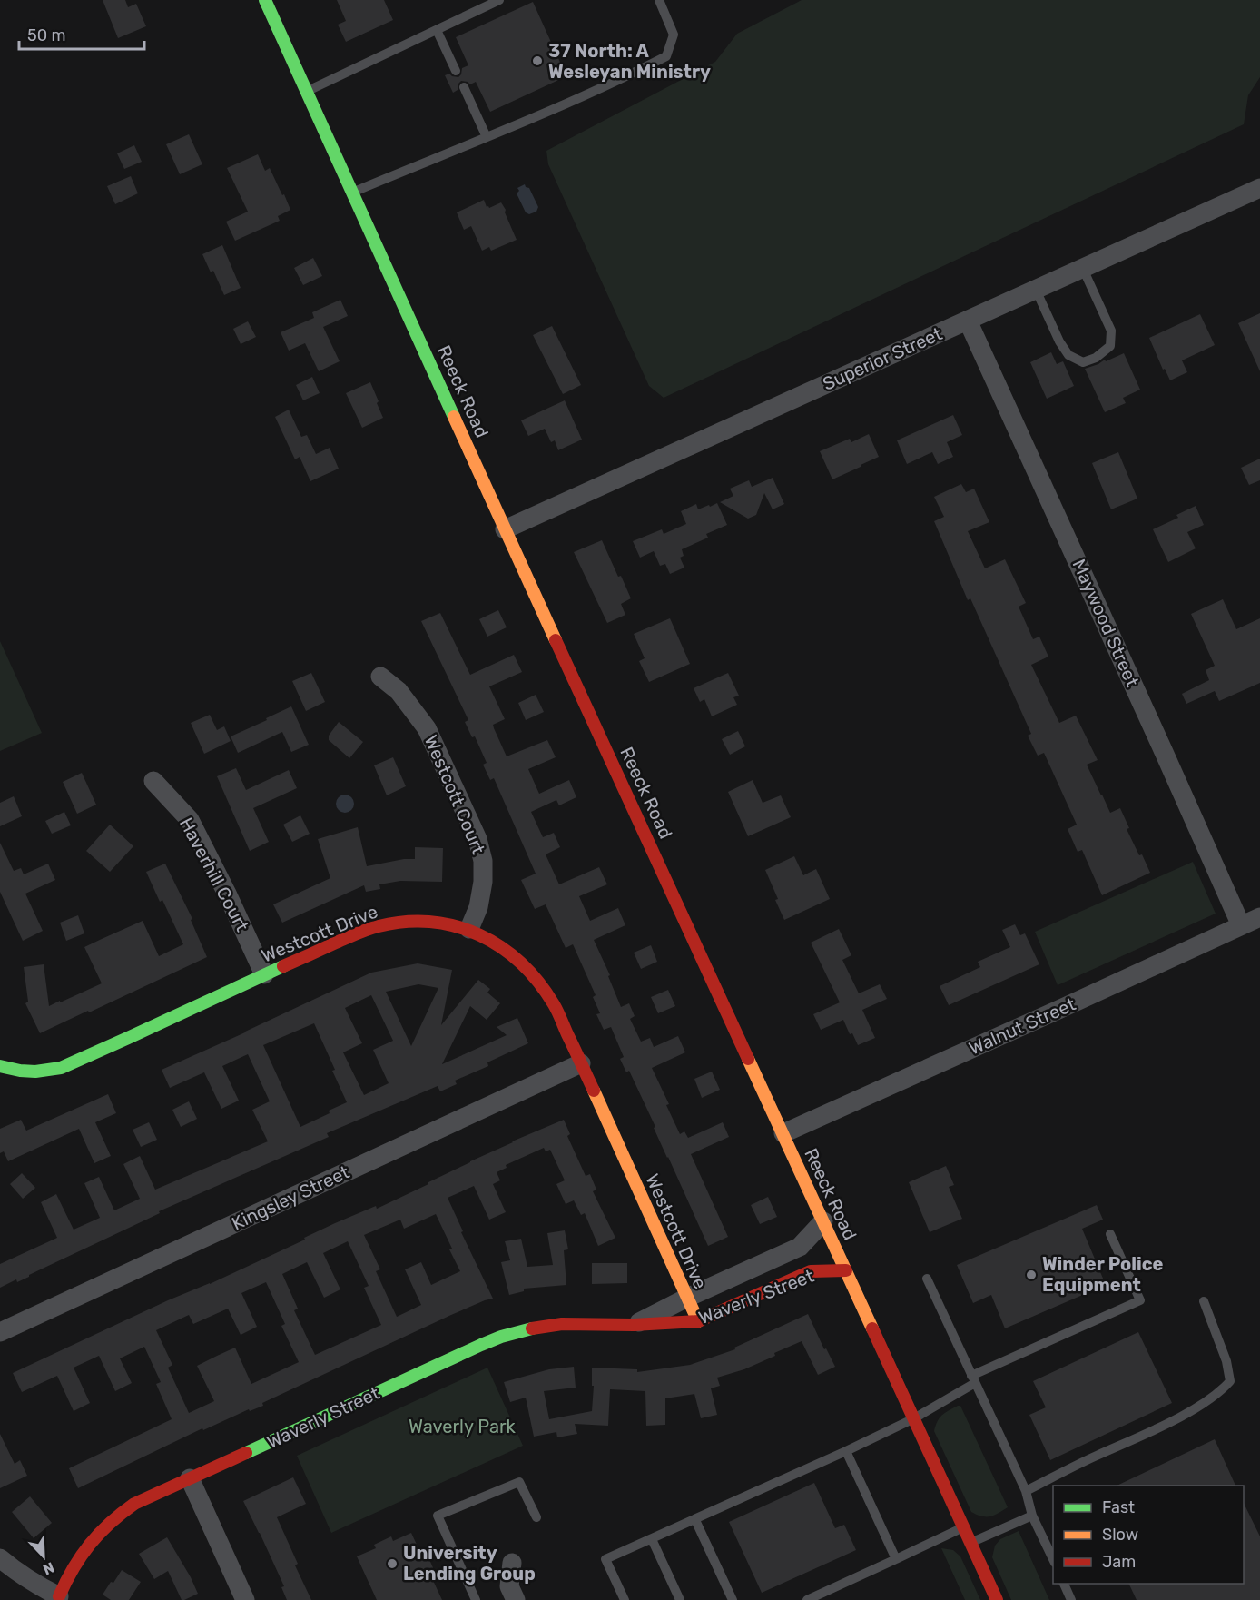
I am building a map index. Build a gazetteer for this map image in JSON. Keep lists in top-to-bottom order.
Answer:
{
  "streets": {
    "street": [
      "Superior Street",
      "Reeck Road",
      "Maywood Street",
      "Westcott Court",
      "Haverhill Court",
      "Westcott Drive",
      "Walnut Street",
      "Kingsley Street",
      "Waverly Street"
    ]
  },
  "crossings": [
    ["Superior Street", "Reeck Road"],
    ["Superior Street", "Maywood Street"],
    ["Reeck Road", "Walnut Street"],
    ["Reeck Road", "Waverly Street"],
    ["Maywood Street", "Walnut Street"],
    ["Westcott Court", "Westcott Drive"],
    ["Haverhill Court", "Westcott Drive"],
    ["Westcott Drive", "Kingsley Street"],
    ["Westcott Drive", "Waverly Street"]
  ],
  "parks": ["Waverly Park"],
  "places": ["37 North: A Wesleyan Ministry", "Winder Police Equipment", "University Lending Group"],
  "legend": ["Fast", "Slow", "Jam"],
  "scale_bar": "50 m",
  "north": "bottom right"
}
